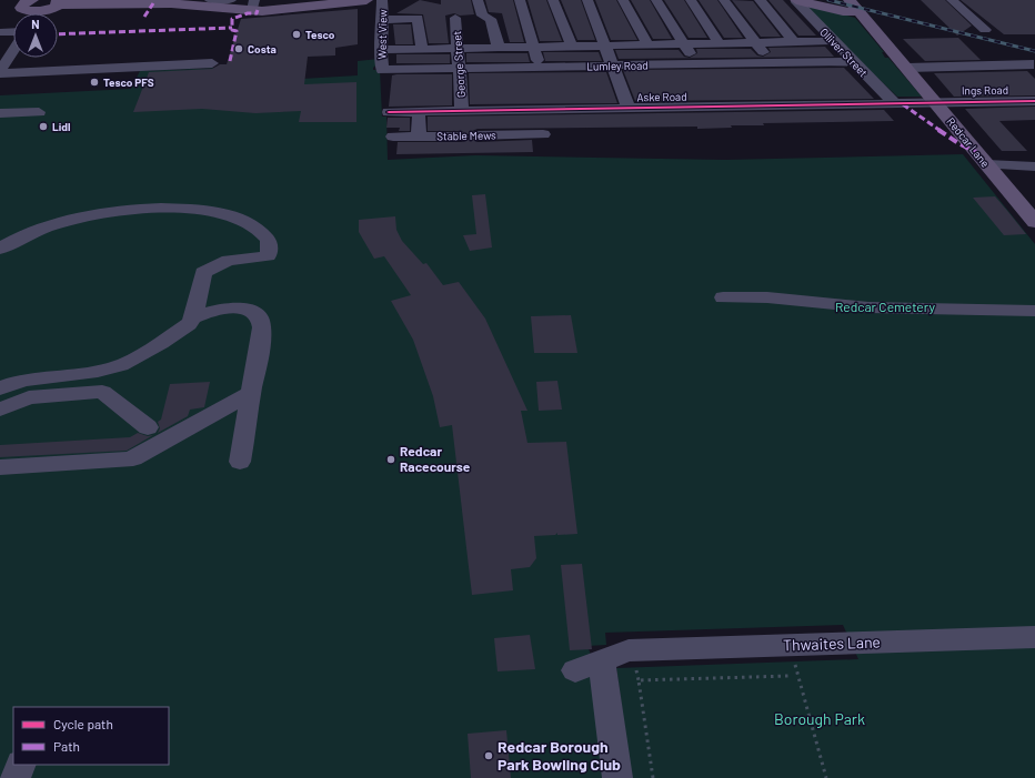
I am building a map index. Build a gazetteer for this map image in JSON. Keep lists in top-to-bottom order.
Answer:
{
  "streets": {
    "main road": ["Redcar Lane"],
    "street": [
      "West View",
      "Olliver Street",
      "George Street",
      "Lumley Road",
      "Ings Road",
      "Aske Road",
      "Stable Mews",
      "Thwaites Lane"
    ]
  },
  "crossings": [
    ["West View", "Lumley Road"],
    ["Olliver Street", "Lumley Road"],
    ["Olliver Street", "Aske Road"],
    ["George Street", "Lumley Road"],
    ["George Street", "Aske Road"],
    ["Ings Road", "Aske Road"],
    ["Ings Road", "Redcar Lane"],
    ["Aske Road", "Stable Mews"],
    ["Aske Road", "Redcar Lane"]
  ],
  "parks": ["Redcar Cemetery", "Borough Park"],
  "places": [
    "Tesco",
    "Costa",
    "Tesco PFS",
    "Lidl",
    "Redcar Racecourse",
    "Redcar Borough Park Bowling Club"
  ],
  "legend": ["Cycle path", "Path"],
  "north": "top"
}
